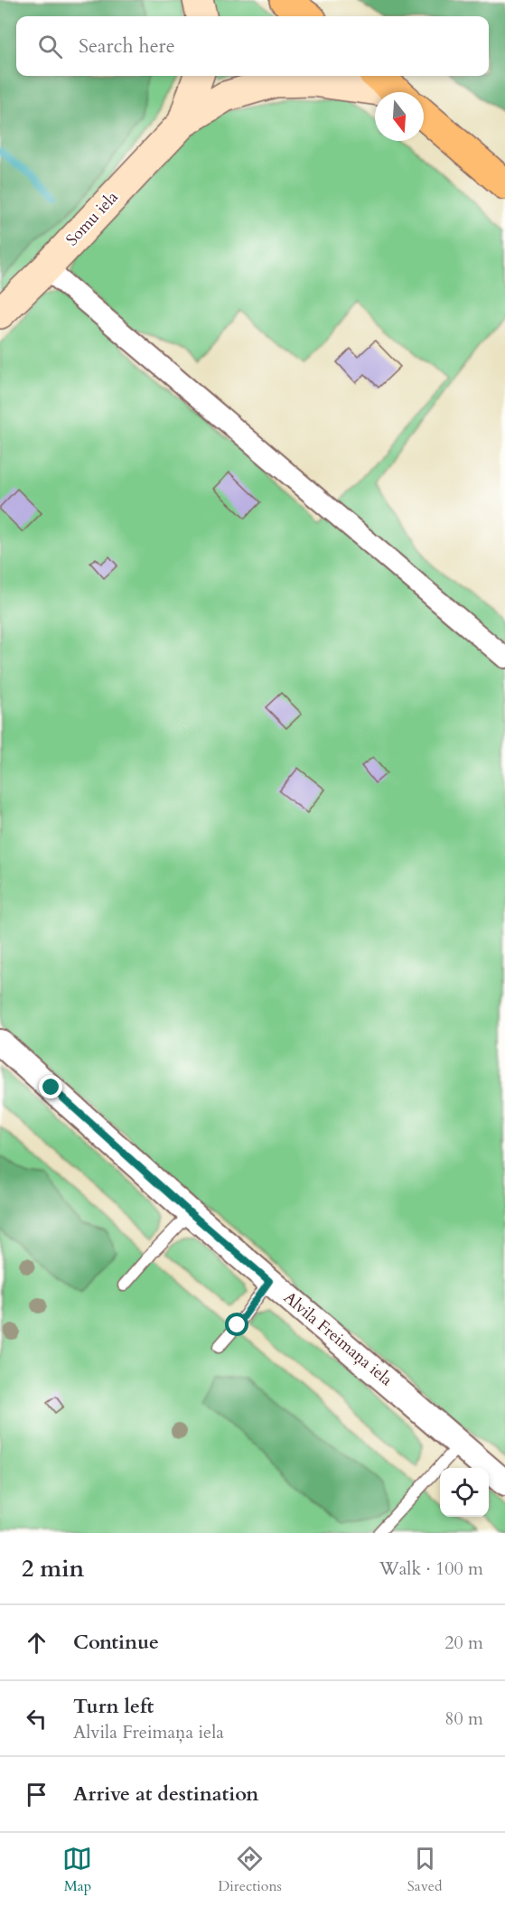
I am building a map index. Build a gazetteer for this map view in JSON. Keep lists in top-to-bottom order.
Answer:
{
  "streets": {
    "main road": ["Somu iela"],
    "street": ["Alvila Freimaņa iela"]
  },
  "north": "bottom",
  "page": {
    "search": "Search here",
    "heading": ["2 min", "Walk · 100 m"],
    "list": [
      ["Continue", "20 m"],
      ["Turn left", "Alvila Freimaņa iela", "80 m"],
      "Arrive at destination"
    ],
    "nav": ["Map", "Directions", "Saved"]
  }
}
